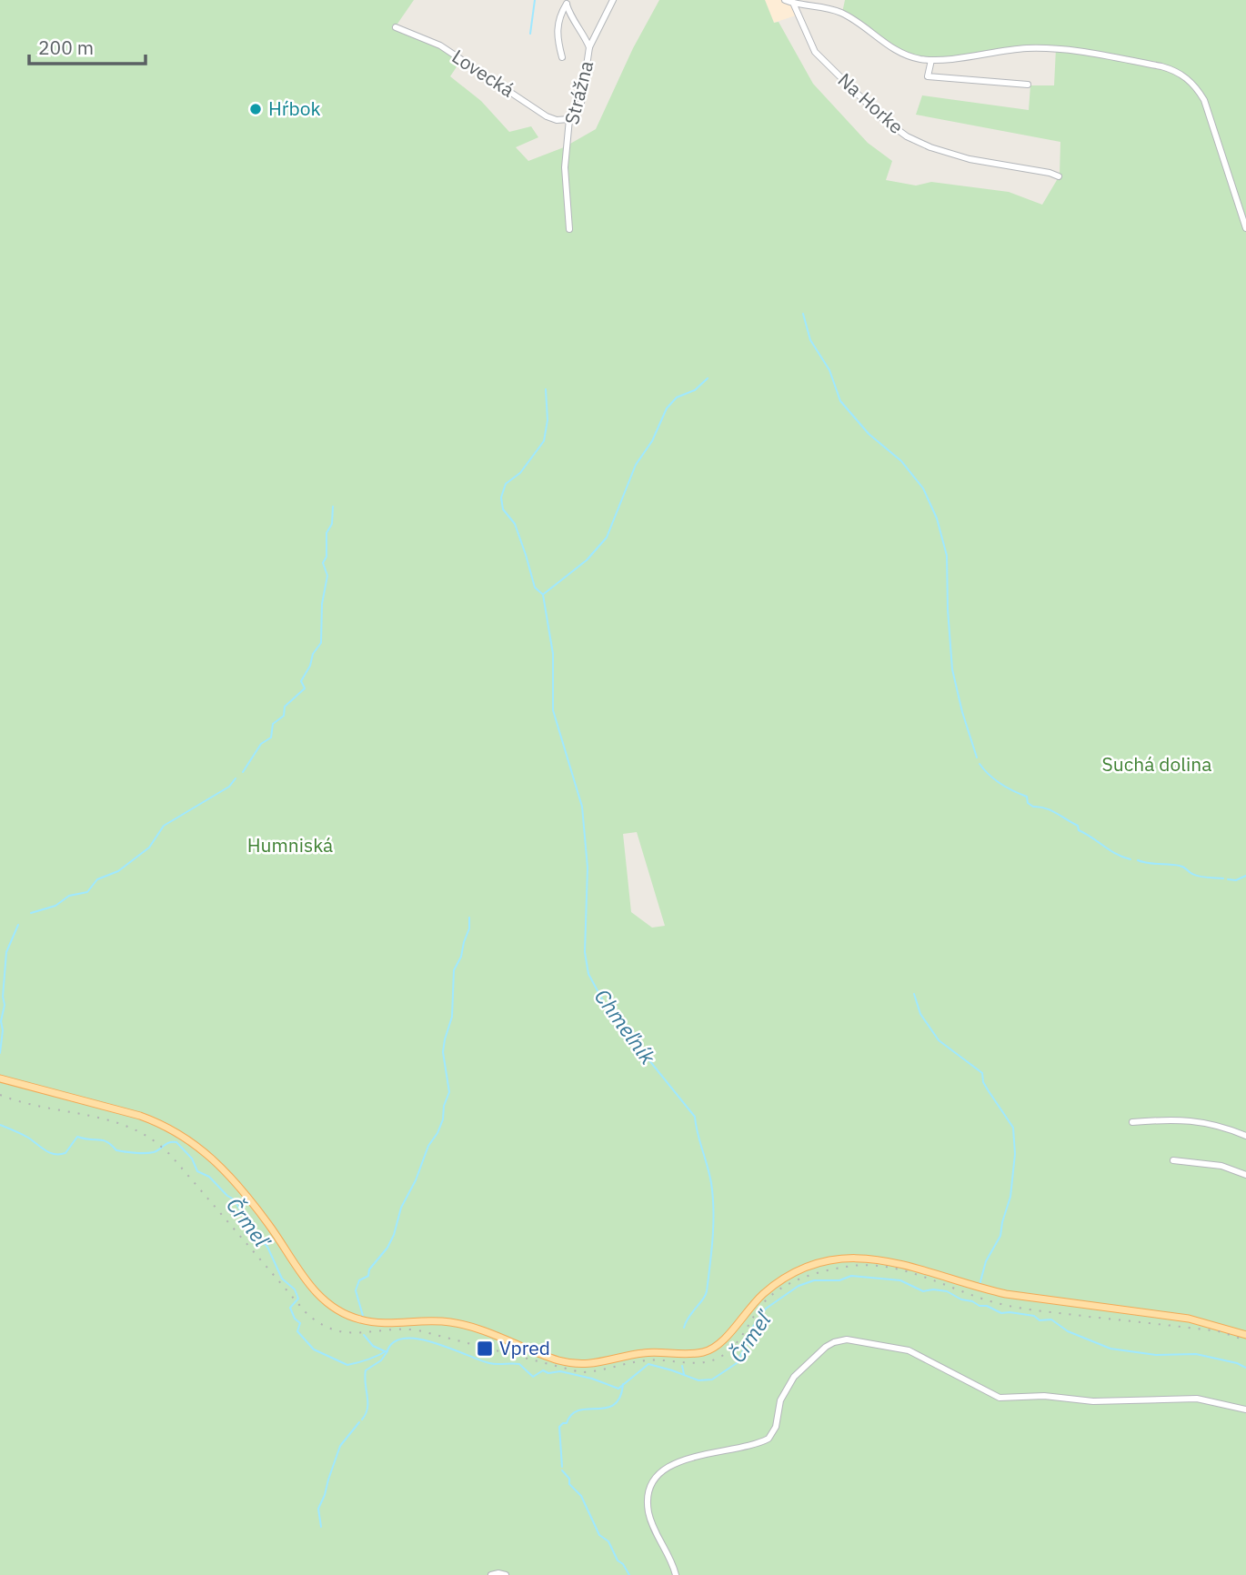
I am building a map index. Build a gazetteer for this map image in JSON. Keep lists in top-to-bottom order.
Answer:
{
  "streets": {
    "street": ["Lovecká", "Strážna", "Na Horke"]
  },
  "crossings": [
    ["Lovecká", "Strážna"]
  ],
  "water": ["Chmeľník", "Črmeľ"],
  "parks": ["Suchá dolina", "Humniská"],
  "places": {
    "other": ["Hŕbok"],
    "transit": ["Vpred"]
  },
  "scale_bar": "200 m"
}
